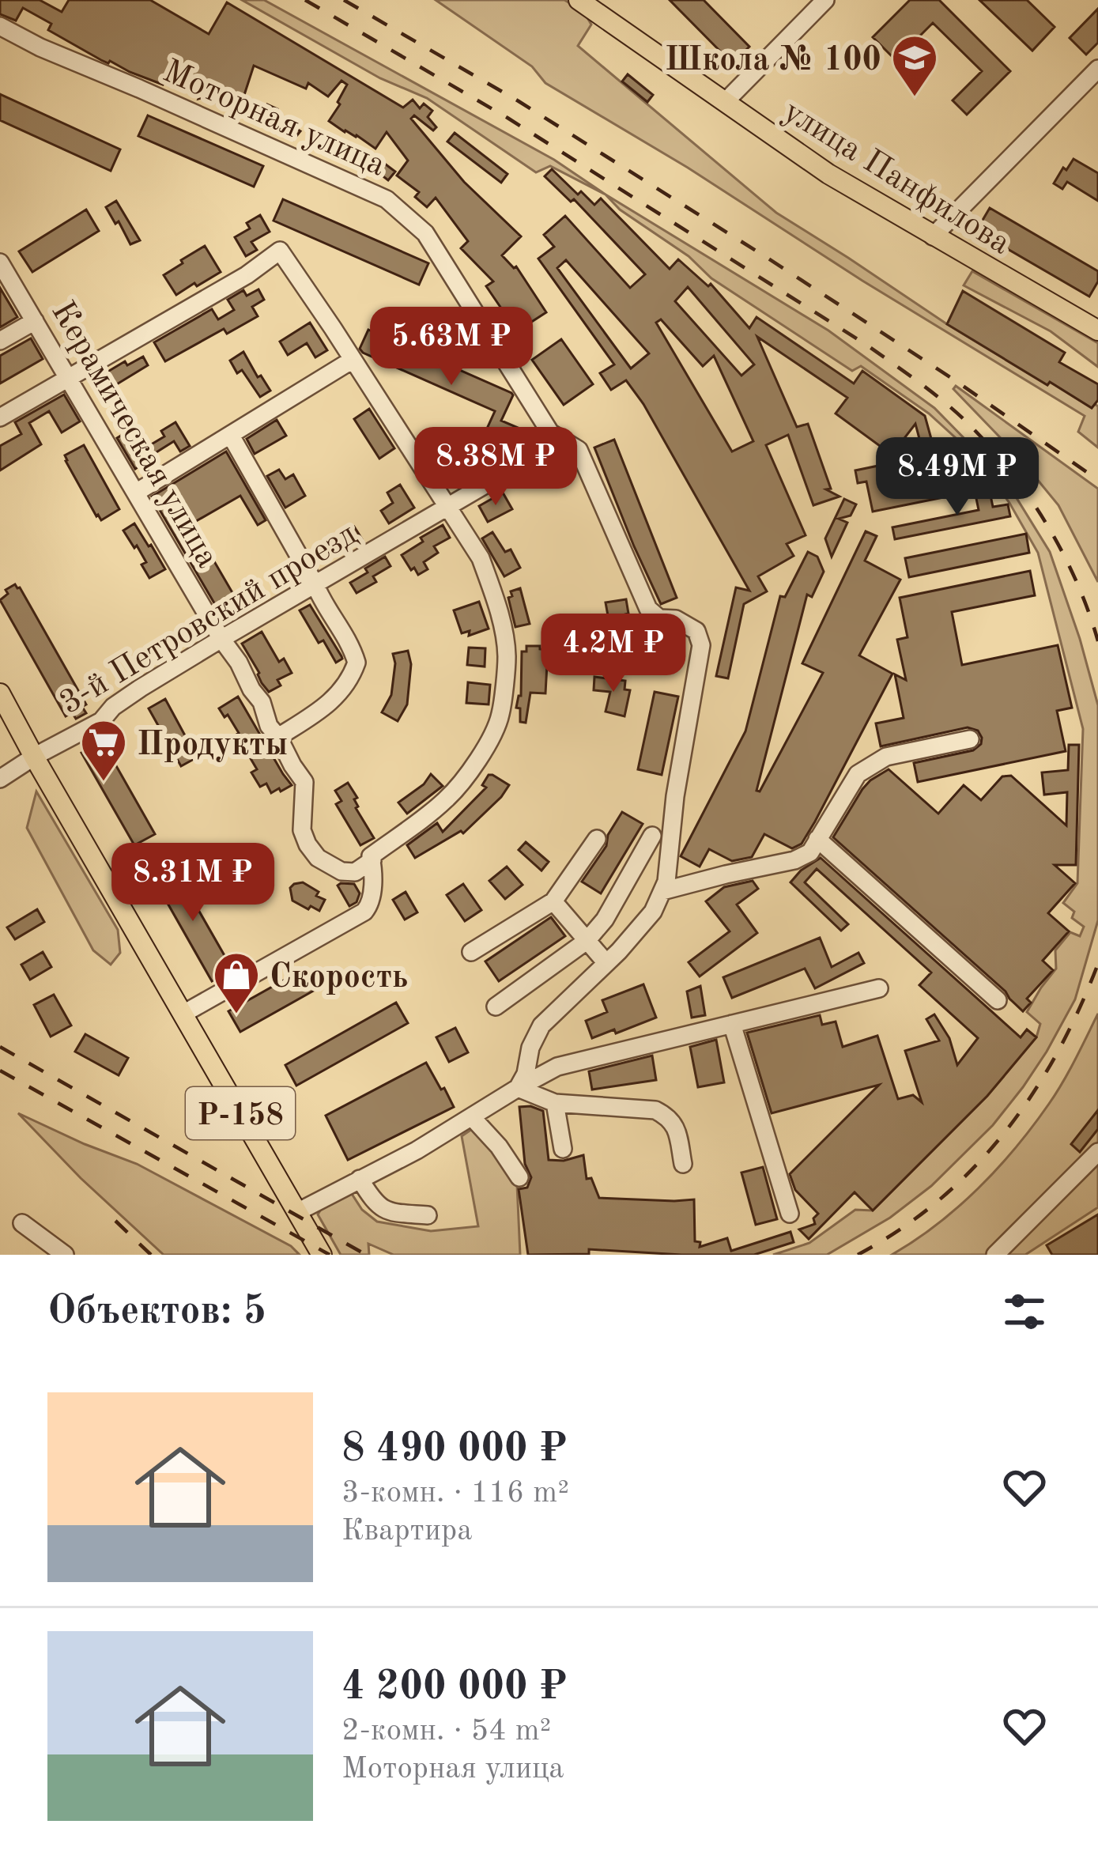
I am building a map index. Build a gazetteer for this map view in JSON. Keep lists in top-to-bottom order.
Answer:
{
  "streets": {
    "main road": ["улица Панфилова", "Р-158"],
    "street": ["Моторная улица", "Керамическая улица", "3-й Петровский проезд"]
  },
  "crossings": [
    ["Моторная улица", "3-й Петровский проезд"],
    ["Керамическая улица", "3-й Петровский проезд"],
    ["3-й Петровский проезд", "Р-158"]
  ],
  "places": {
    "school or university": ["Школа № 100"],
    "supermarket": ["Продукты"],
    "shop": ["Скорость"]
  },
  "page": {
    "price": [
      "5.63M ₽",
      "8.38M ₽",
      "8.49M ₽",
      "4.2M ₽",
      "8.31M ₽"
    ],
    "heading": "Объектов: 5",
    "list": [
      {
        "name": "8 490 000 ₽",
        "note": "3-комн. · 116 m² · Квартира"
      },
      {
        "name": "4 200 000 ₽",
        "note": "2-комн. · 54 m² · Моторная улица"
      }
    ]
  }
}
